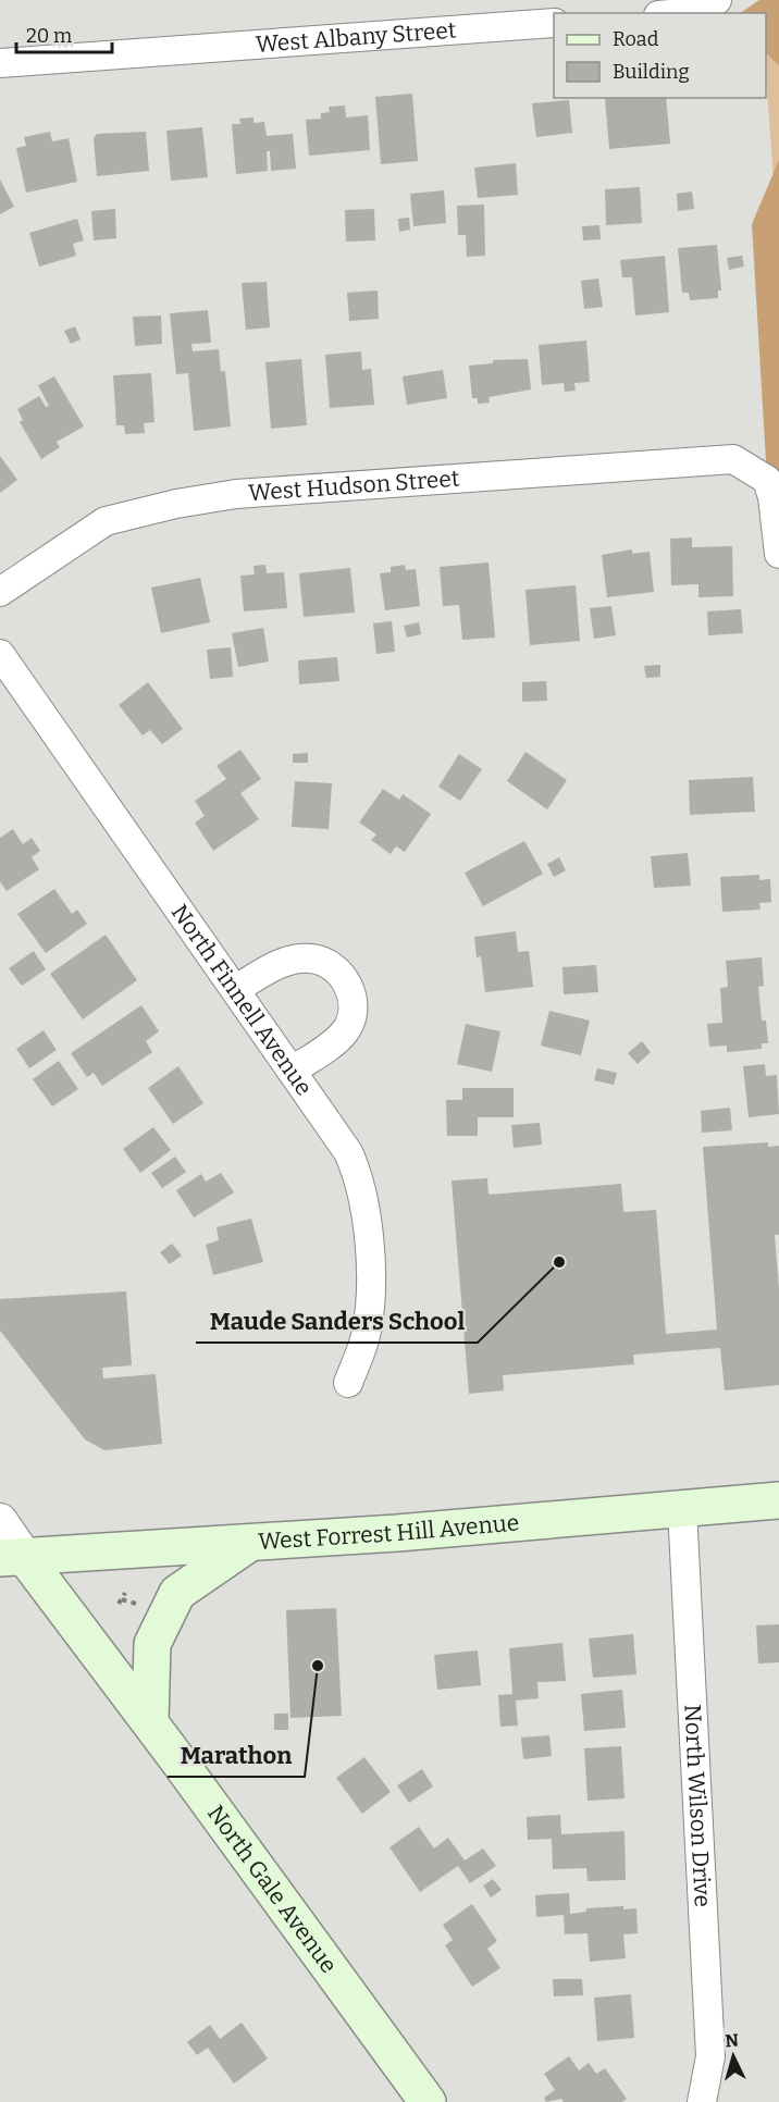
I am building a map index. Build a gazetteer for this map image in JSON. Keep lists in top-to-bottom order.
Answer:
{
  "streets": {
    "main road": ["West Forrest Hill Avenue", "North Gale Avenue"],
    "street": [
      "West Albany Street",
      "West Hudson Street",
      "North Finnell Avenue",
      "North Wilson Drive"
    ]
  },
  "crossings": [
    ["West Forrest Hill Avenue", "North Wilson Drive"],
    ["West Forrest Hill Avenue", "North Gale Avenue"]
  ],
  "places": ["Maude Sanders School", "Marathon"],
  "legend": ["Road", "Building"],
  "scale_bar": "20 m",
  "north": "top"
}
